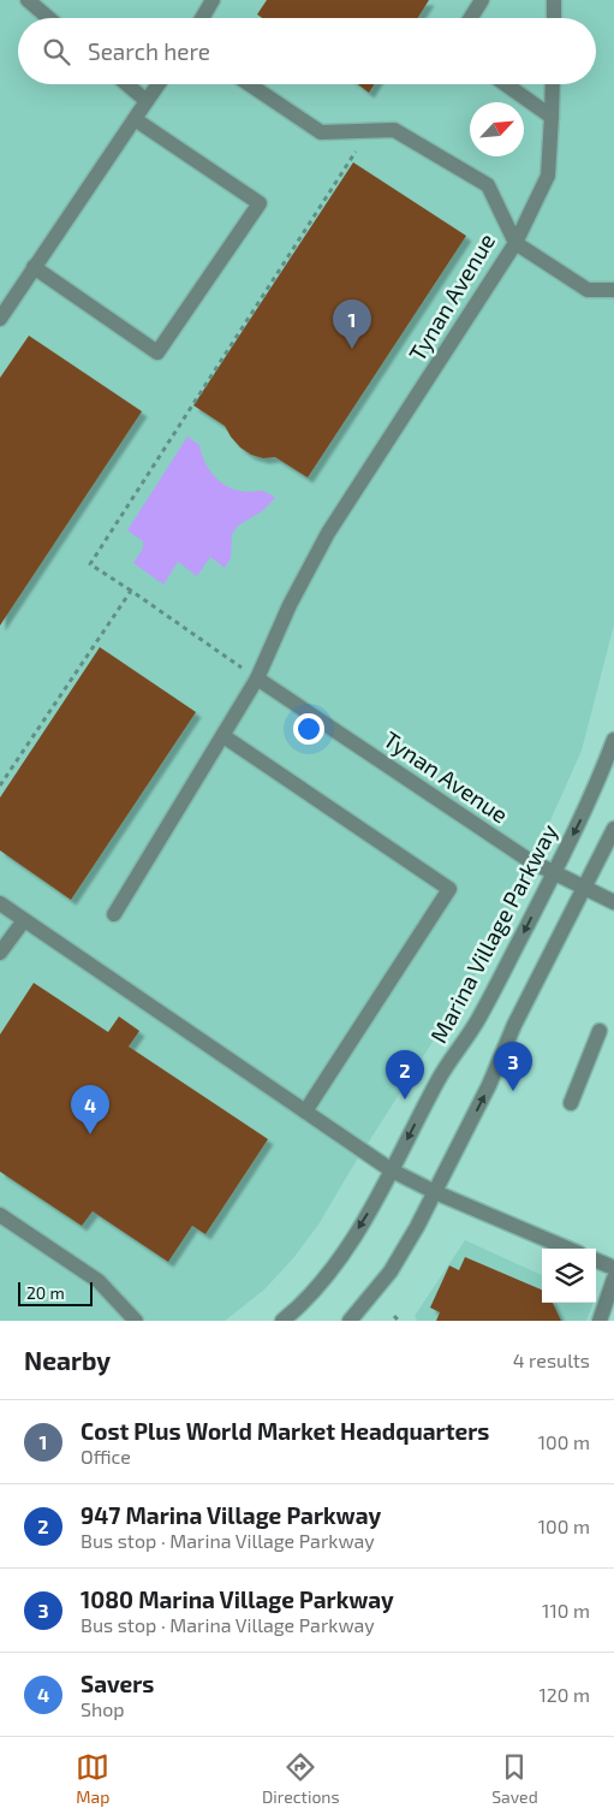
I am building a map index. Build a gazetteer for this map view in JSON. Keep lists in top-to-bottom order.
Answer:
{
  "streets": {
    "street": ["Tynan Avenue", "Marina Village Parkway"]
  },
  "crossings": [
    ["Tynan Avenue", "Marina Village Parkway"]
  ],
  "scale_bar": "20 m",
  "north": "top right",
  "page": {
    "search": "Search here",
    "pins": [
      "1",
      "3",
      "2",
      "4"
    ],
    "scale": "20 m",
    "heading": ["Nearby", "4 results"],
    "list": [
      {
        "mark": "1",
        "name": "Cost Plus World Market Headquarters",
        "note": "Office",
        "value": "100 m"
      },
      {
        "mark": "2",
        "name": "947 Marina Village Parkway",
        "note": "Bus stop · Marina Village Parkway",
        "value": "100 m"
      },
      {
        "mark": "3",
        "name": "1080 Marina Village Parkway",
        "note": "Bus stop · Marina Village Parkway",
        "value": "110 m"
      },
      {
        "mark": "4",
        "name": "Savers",
        "note": "Shop",
        "value": "120 m"
      }
    ],
    "nav": ["Map", "Directions", "Saved"]
  }
}
